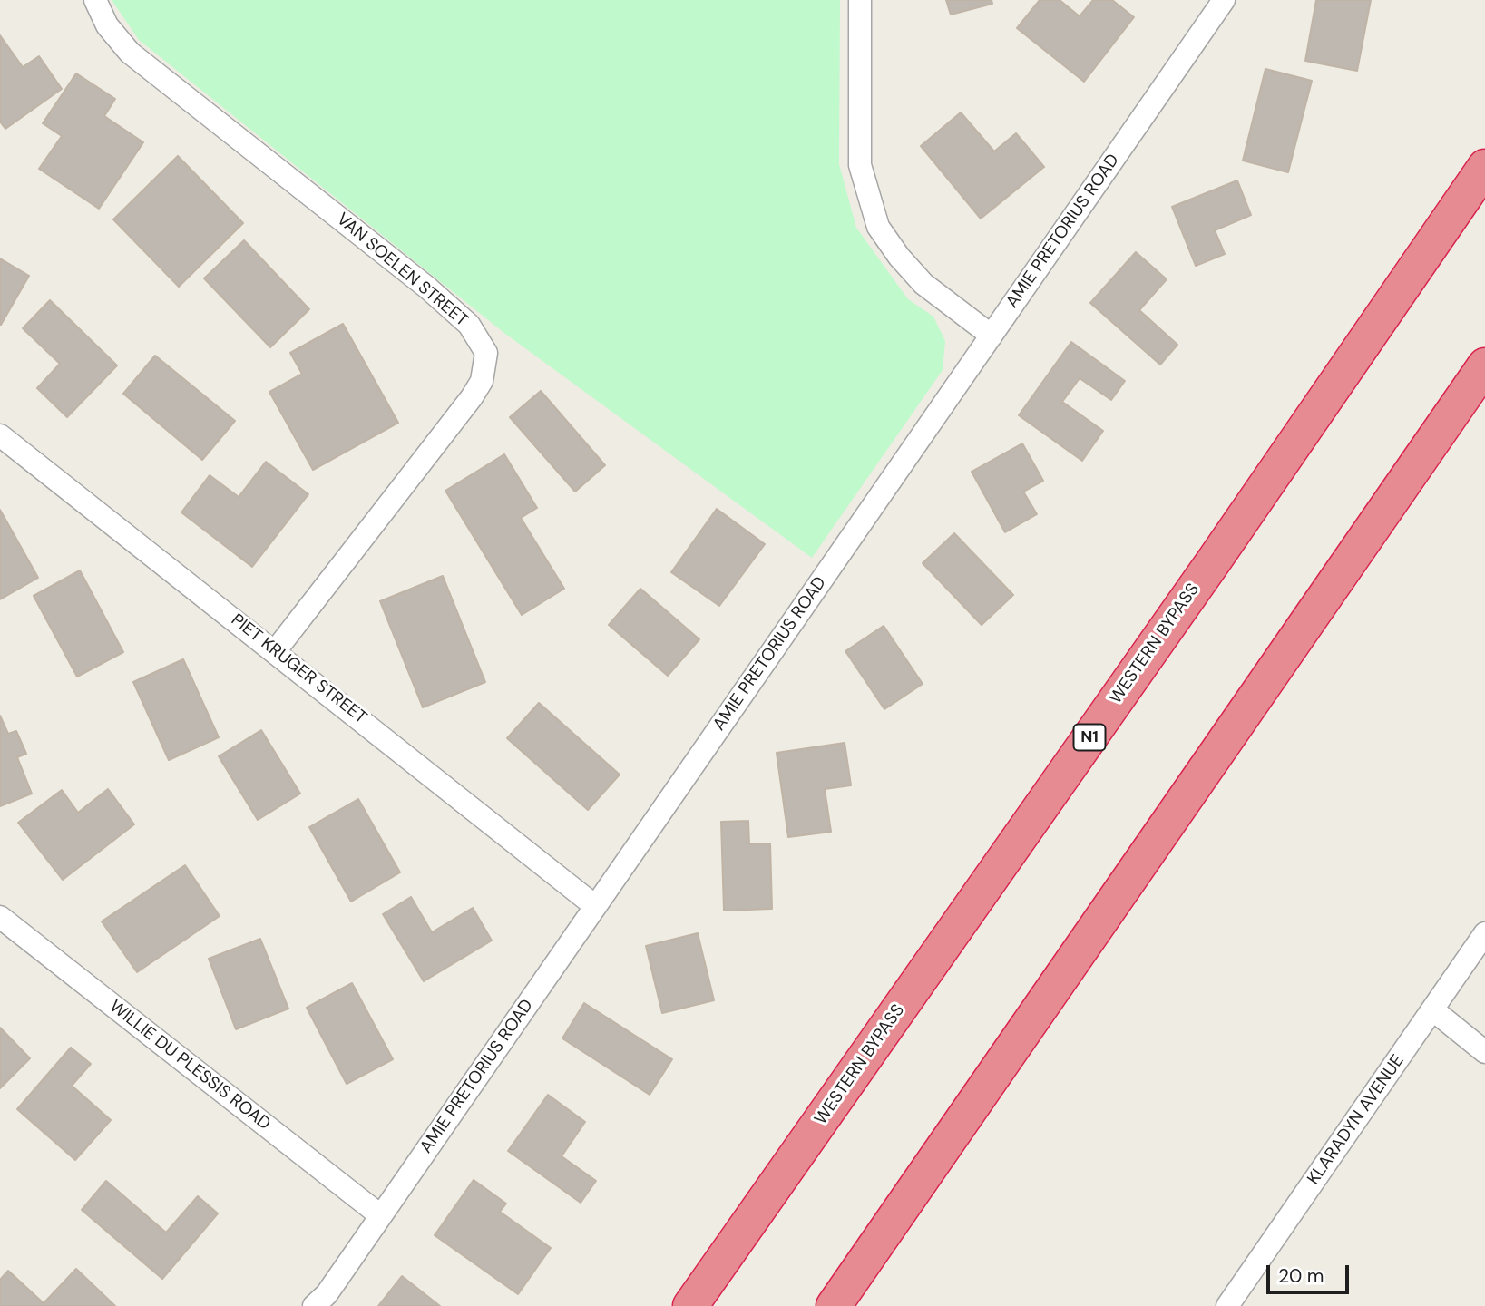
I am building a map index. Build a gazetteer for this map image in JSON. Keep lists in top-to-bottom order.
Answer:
{
  "streets": {
    "highway": ["WESTERN BYPASS", "N1"],
    "street": [
      "AMIE PRETORIUS ROAD",
      "VAN SOELEN STREET",
      "PIET KRUGER STREET",
      "WILLIE DU PLESSIS ROAD",
      "KLARADYN AVENUE"
    ]
  },
  "crossings": [
    ["AMIE PRETORIUS ROAD", "PIET KRUGER STREET"],
    ["AMIE PRETORIUS ROAD", "WILLIE DU PLESSIS ROAD"],
    ["VAN SOELEN STREET", "PIET KRUGER STREET"]
  ],
  "scale_bar": "20 m"
}
